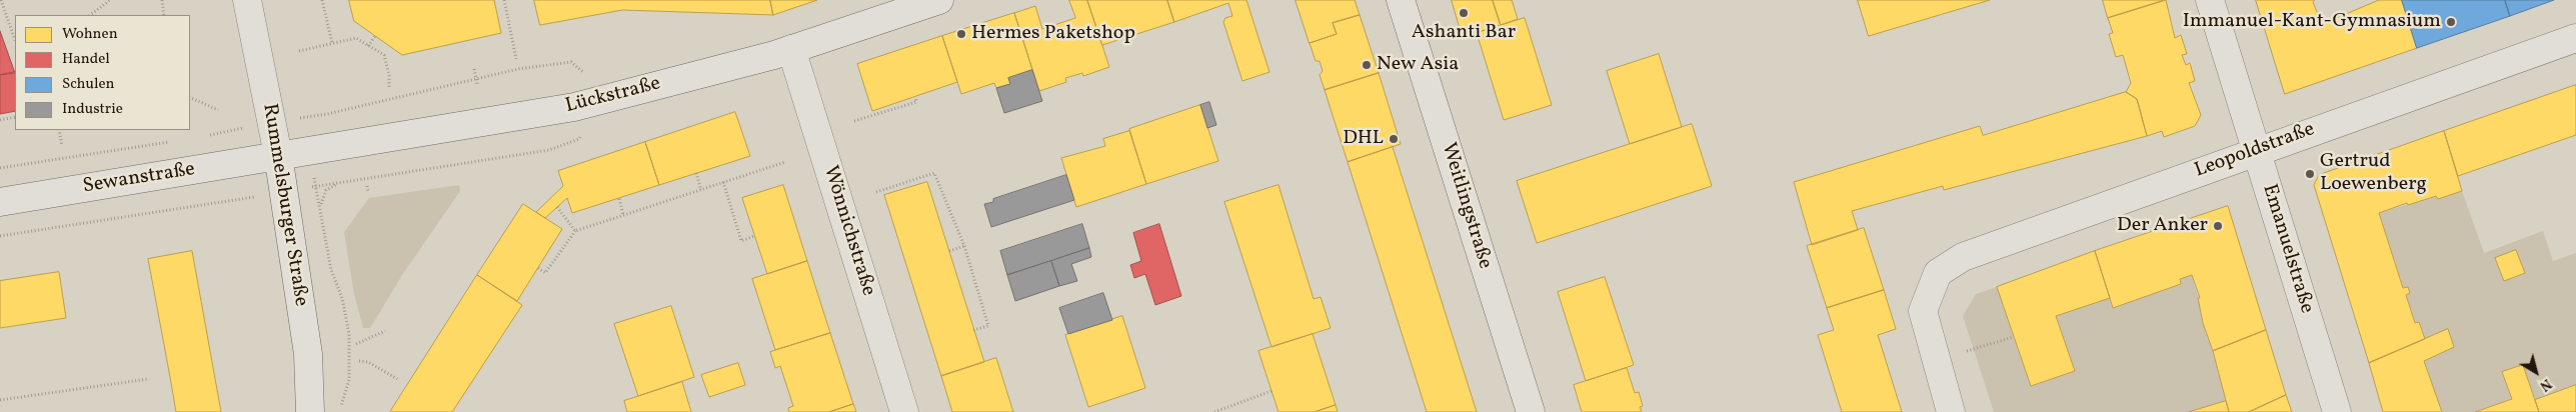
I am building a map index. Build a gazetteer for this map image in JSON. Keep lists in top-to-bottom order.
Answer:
{
  "streets": {
    "street": [
      "Lückstraße",
      "Leopoldstraße",
      "Sewanstraße",
      "Rummelsburger Straße",
      "Weitlingstraße",
      "Wönnichstraße",
      "Emanuelstraße"
    ]
  },
  "crossings": [
    ["Lückstraße", "Sewanstraße"],
    ["Lückstraße", "Rummelsburger Straße"],
    ["Lückstraße", "Wönnichstraße"],
    ["Leopoldstraße", "Emanuelstraße"],
    ["Sewanstraße", "Rummelsburger Straße"]
  ],
  "places": [
    "Ashanti Bar",
    "Immanuel-Kant-Gymnasium",
    "Hermes Paketshop",
    "New Asia",
    "DHL",
    "Gertrud Loewenberg",
    "Der Anker"
  ],
  "legend": [
    "Wohnen",
    "Handel",
    "Schulen",
    "Industrie"
  ],
  "north": "bottom right"
}
